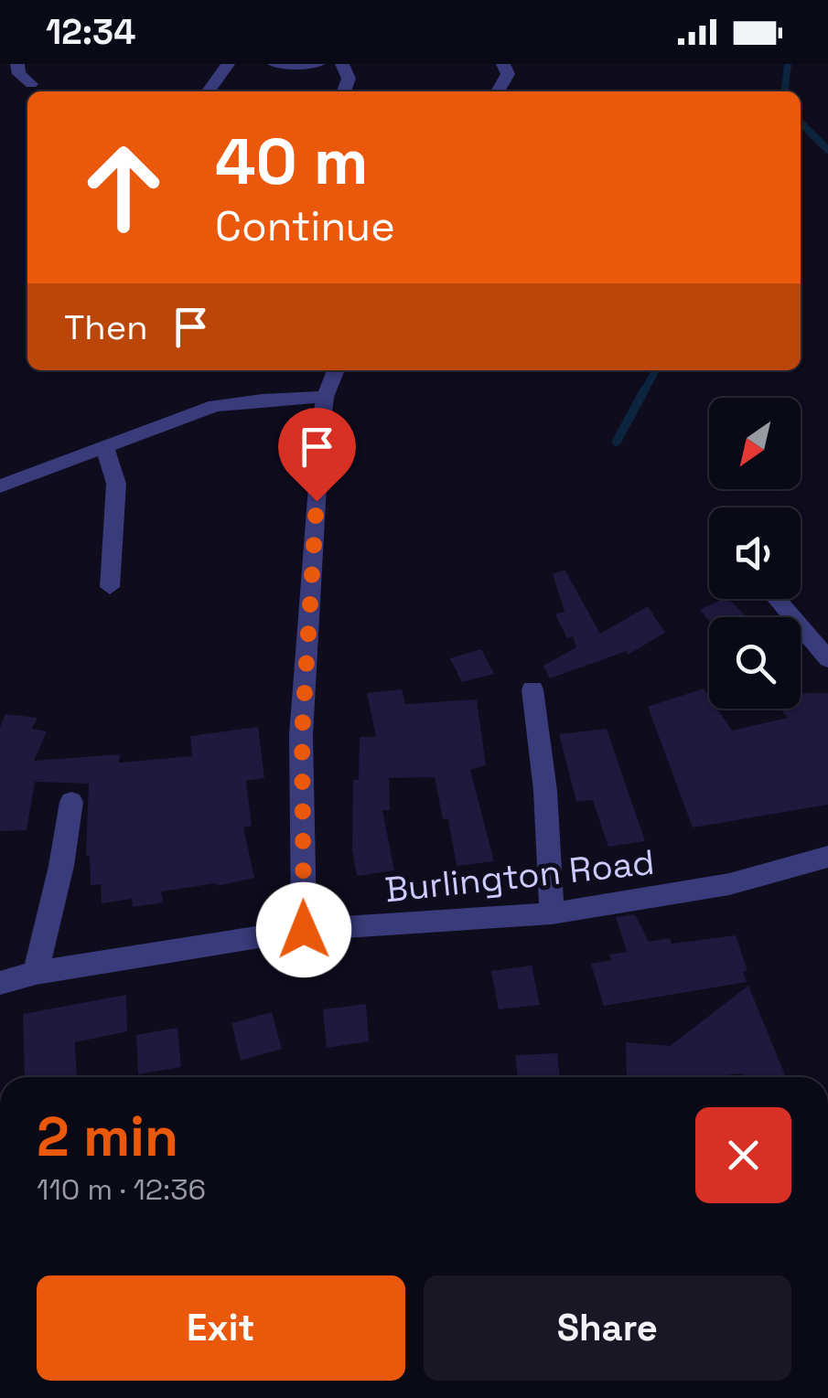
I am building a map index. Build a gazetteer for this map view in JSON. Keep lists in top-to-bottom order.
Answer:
{
  "streets": {
    "street": ["Burlington Road"]
  },
  "north": "bottom left",
  "page": {
    "status": "12:34",
    "turn": ["40 m", "Continue"],
    "then": "Then",
    "heading": ["2 min", "110 m · 12:36"],
    "buttons": ["Exit", "Share"]
  }
}
